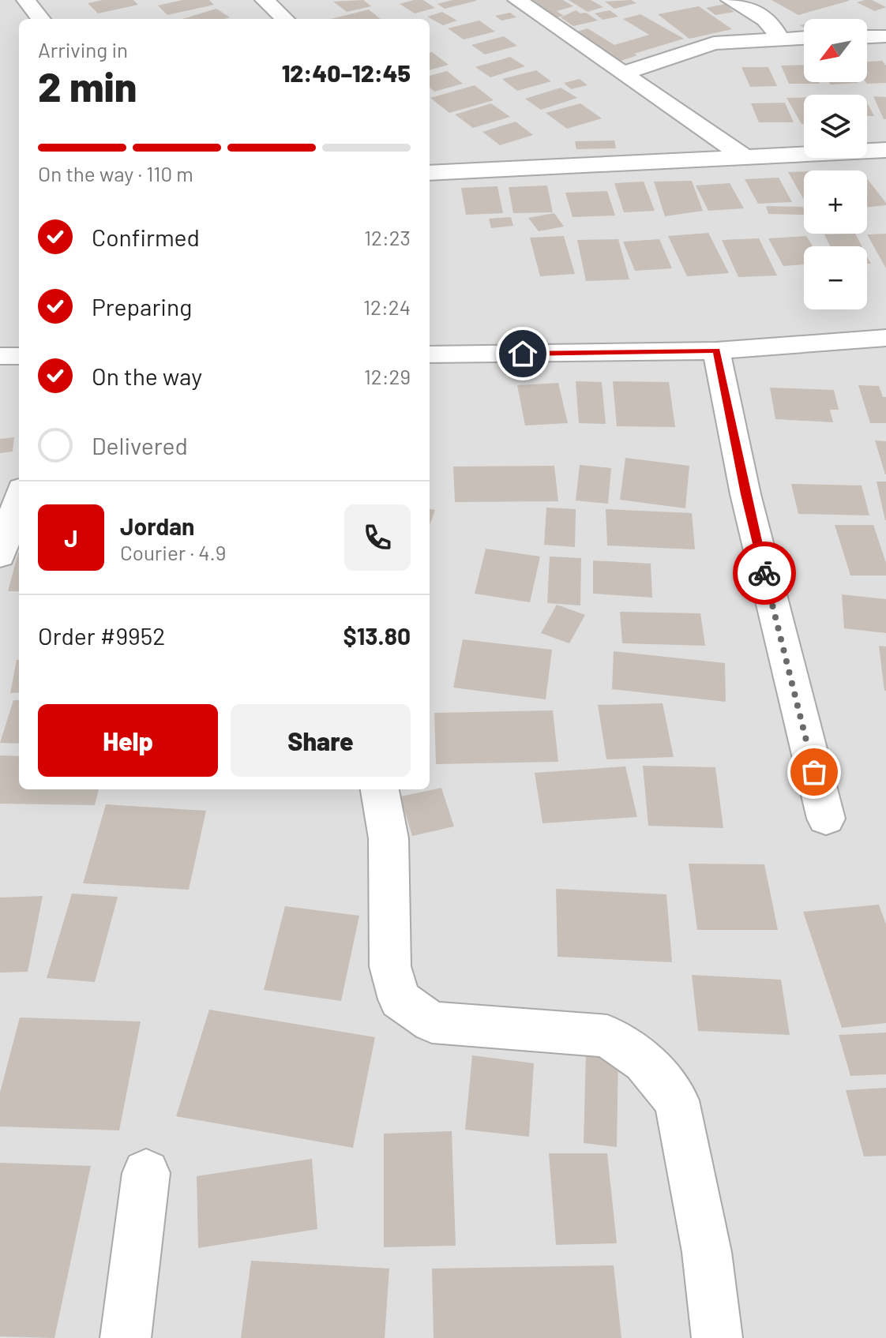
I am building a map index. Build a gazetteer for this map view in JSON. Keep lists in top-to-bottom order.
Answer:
{
  "north": "bottom left",
  "page": {
    "map_buttons": ["+", "−"],
    "heading": ["2 min", "Arriving in", "12:40–12:45"],
    "panel": [
      "Jordan",
      "Courier · 4.9",
      "Order #9952",
      "$13.80"
    ],
    "bar": "On the way · 110 m",
    "list": [
      ["Confirmed", "12:23"],
      ["Preparing", "12:24"],
      ["On the way", "12:29"],
      "Delivered"
    ],
    "round": "J",
    "buttons": ["Help", "Share"]
  }
}
